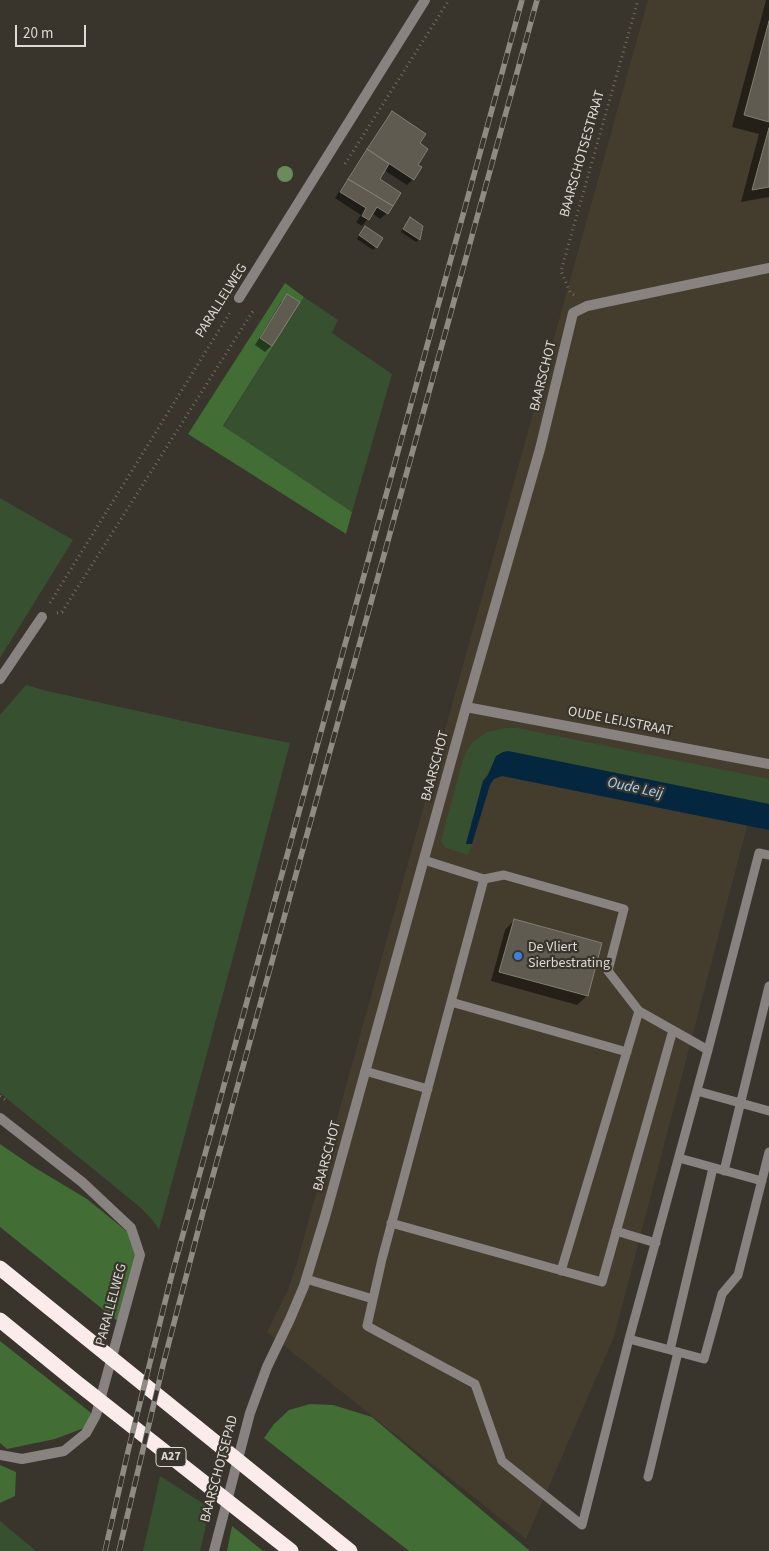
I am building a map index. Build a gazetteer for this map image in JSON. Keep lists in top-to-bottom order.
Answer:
{
  "streets": {
    "highway": ["A27"],
    "street": [
      "PARALLELWEG",
      "BAARSCHOT",
      "OUDE LEIJSTRAAT",
      "BAARSCHOTSEPAD"
    ],
    "path": ["BAARSCHOTSESTRAAT"]
  },
  "crossings": [
    ["BAARSCHOTSESTRAAT", "BAARSCHOT"],
    ["BAARSCHOT", "OUDE LEIJSTRAAT"],
    ["BAARSCHOT", "BAARSCHOTSEPAD"]
  ],
  "water": ["Oude Leij"],
  "places": ["De Vliert Sierbestrating"],
  "scale_bar": "20 m"
}
